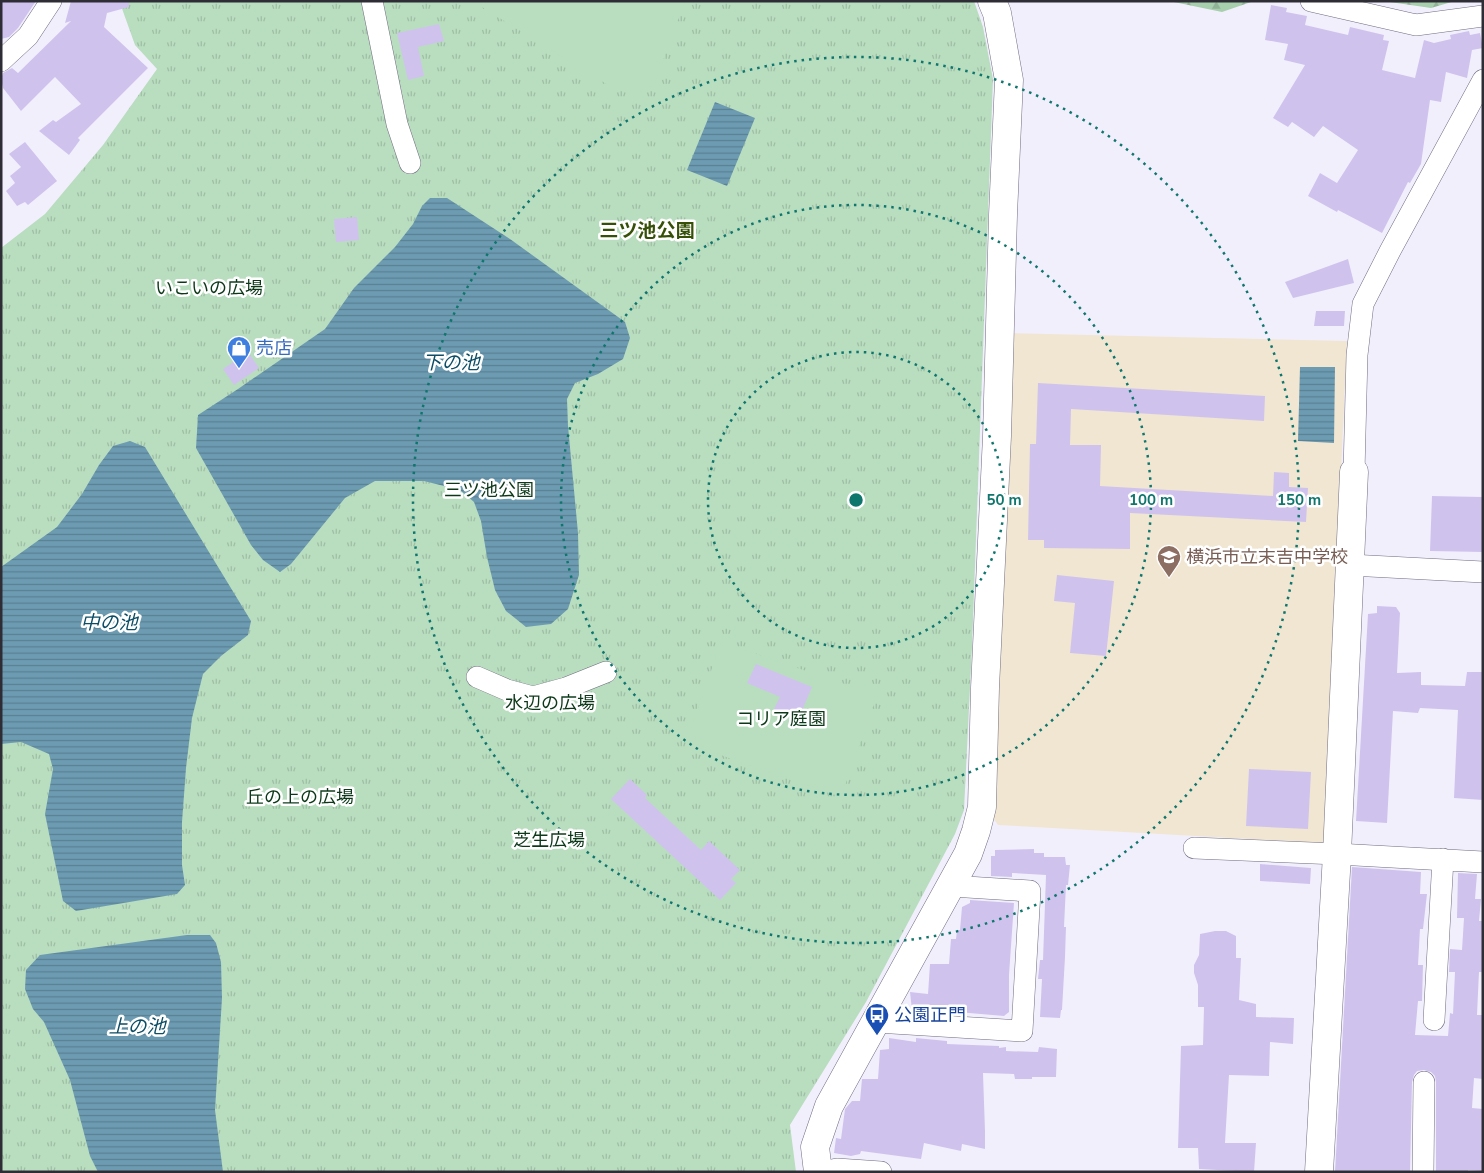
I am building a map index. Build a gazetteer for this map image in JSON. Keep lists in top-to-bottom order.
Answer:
{
  "districts": ["三ツ池公園"],
  "water": ["下の池", "中の池", "上の池"],
  "parks": [
    "いこいの広場",
    "三ツ池公園",
    "水辺の広場",
    "コリア庭園",
    "丘の上の広場",
    "芝生広場"
  ],
  "places": {
    "shop": ["売店"],
    "school or university": ["横浜市立末吉中学校"],
    "bus stop": ["公園正門"]
  },
  "rings": ["50 m", "100 m", "150 m"]
}
